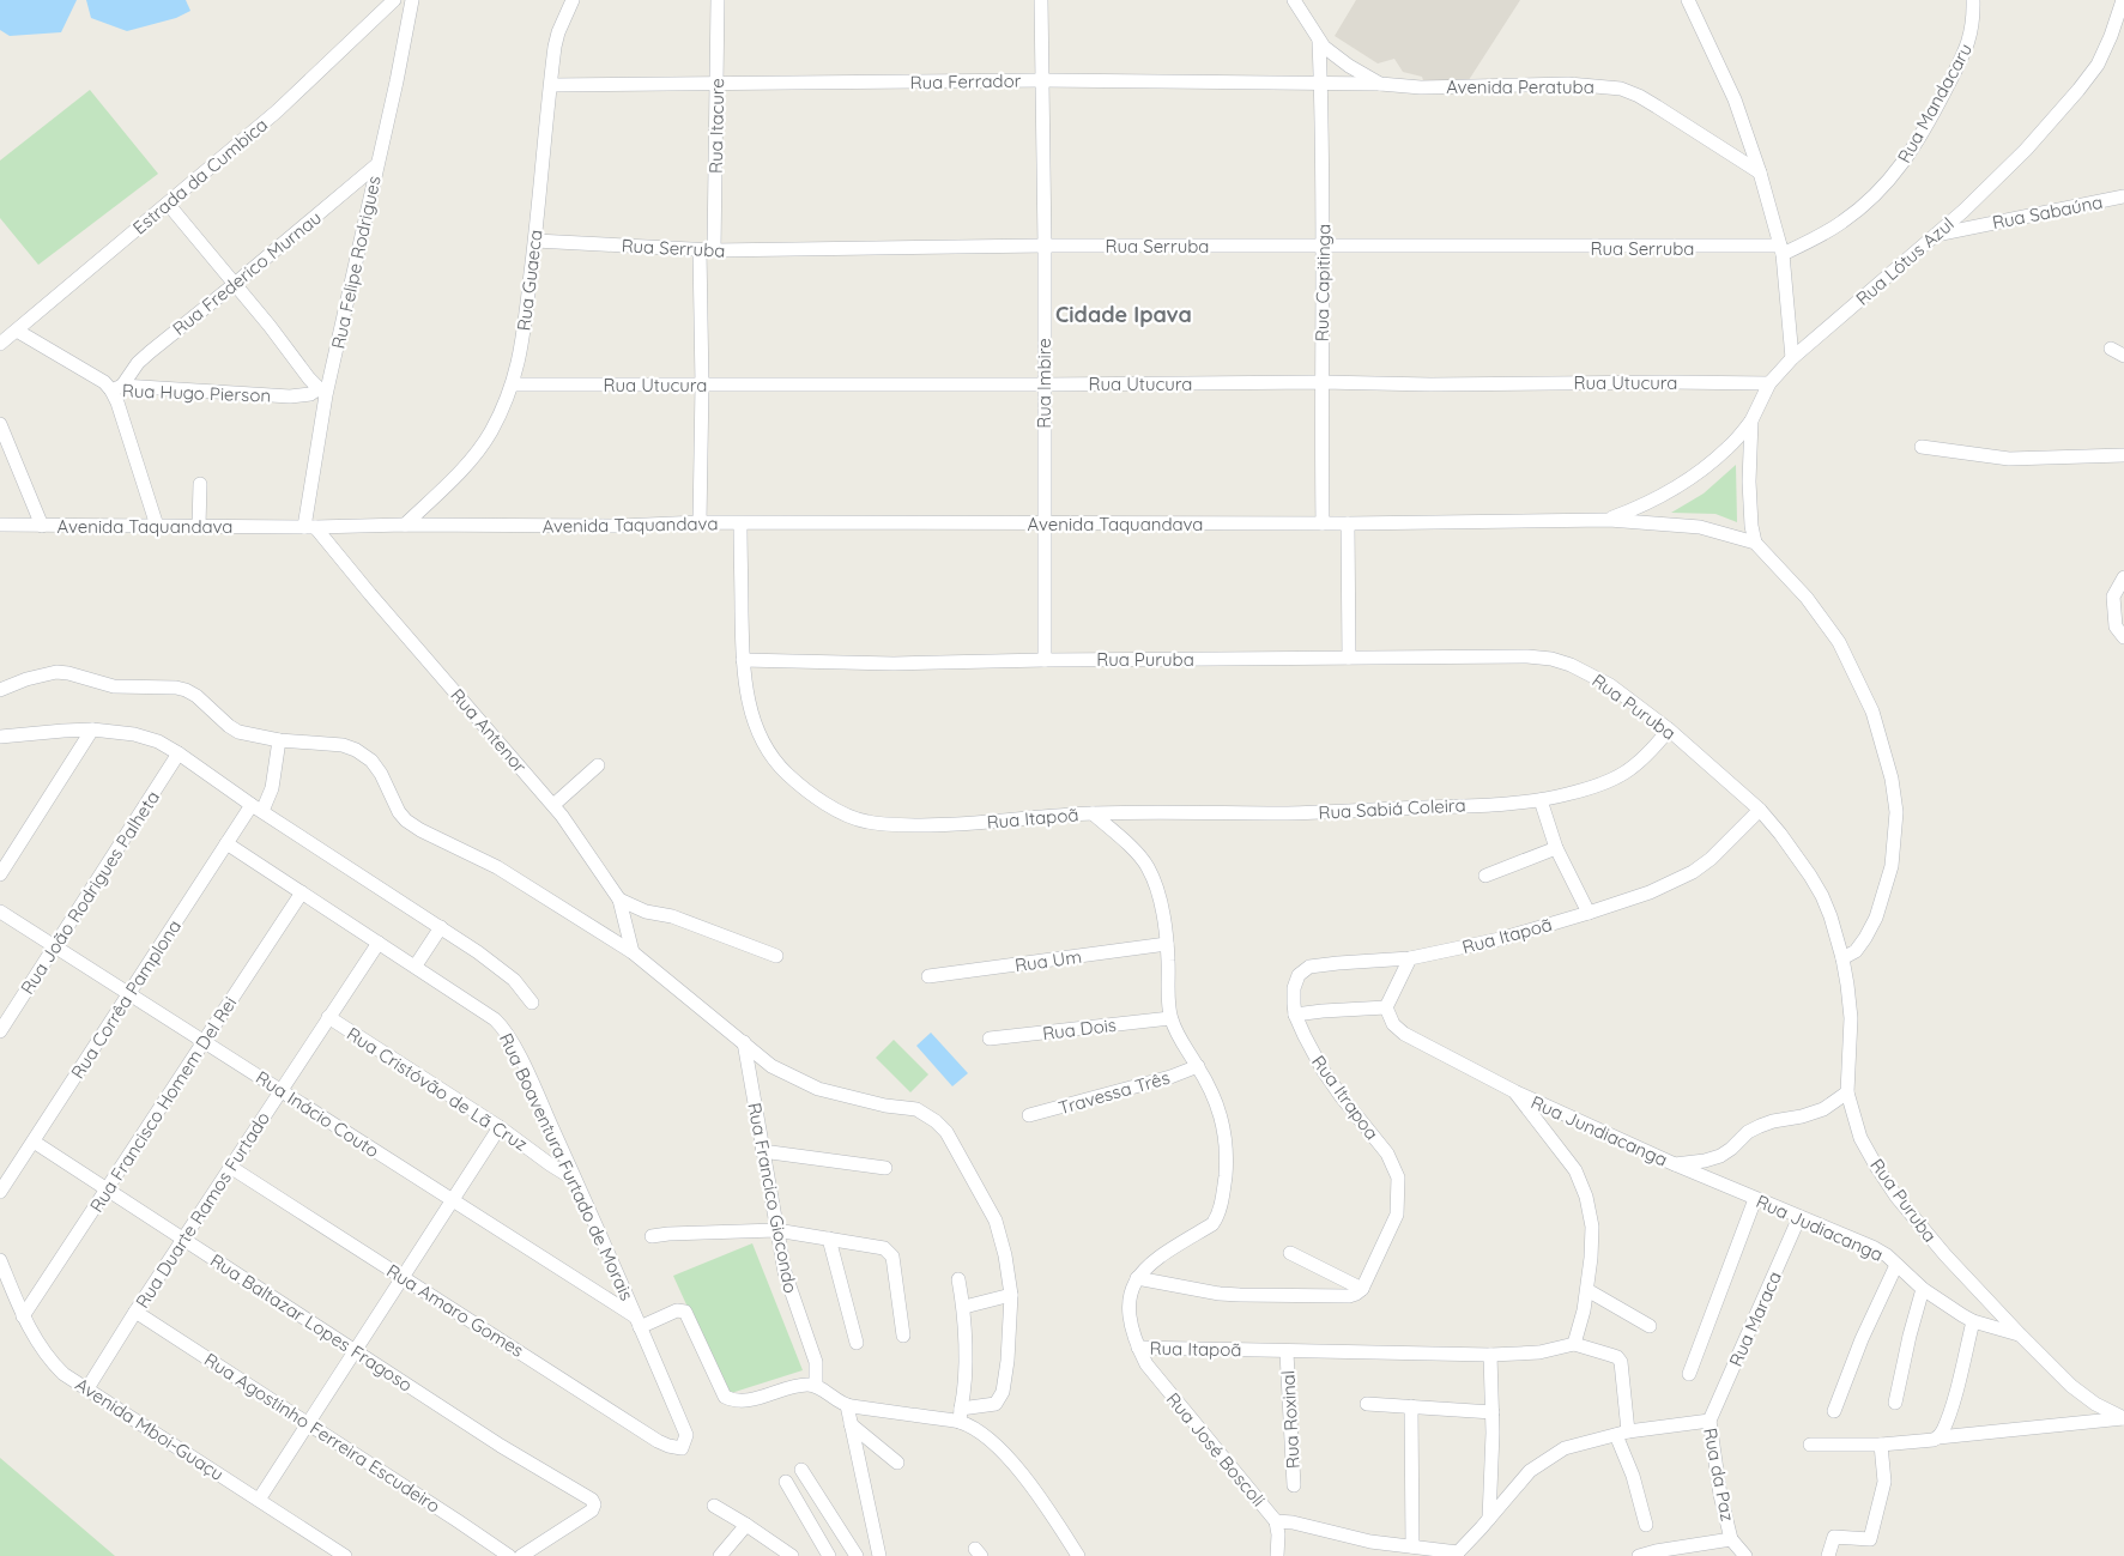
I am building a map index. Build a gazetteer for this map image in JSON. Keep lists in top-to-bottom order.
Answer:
{
  "streets": {
    "street": [
      "Rua Ferrador",
      "Avenida Peratuba",
      "Rua Mandacaru",
      "Rua Itacure",
      "Estrada da Cumbica",
      "Rua Sabaúna",
      "Rua Serruba",
      "Rua Lótus Azul",
      "Rua Felipe Rodrigues",
      "Rua Frederico Murnau",
      "Rua Guaeca",
      "Rua Capitinga",
      "Rua Utucura",
      "Rua Imbire",
      "Rua Hugo Pierson",
      "Avenida Taquandava",
      "Rua Puruba",
      "Rua Antenor",
      "Rua Sabiá Coleira",
      "Rua Itapoã",
      "Rua João Rodrigues Palheta",
      "Rua Um",
      "Rua Corrêa Pamplona",
      "Rua Dois",
      "Rua Cristóvão de Lã Cruz",
      "Travessa Três",
      "Rua Itrapoa",
      "Rua Francisco Homem Del Rei",
      "Rua Inácio Couto",
      "Rua Jundiacanga",
      "Rua Boaventura Furtado de Morais",
      "Rua Francico Giocondo",
      "Rua Duarte Ramos Furtado",
      "Rua Judiacanga",
      "Rua Amaro Gomes",
      "Rua Maraca",
      "Rua Baltazar Lopes Fragoso",
      "Rua Roxinal",
      "Avenida Mboi-Guaçu",
      "Rua Agostinho Ferreira Escudeiro",
      "Rua José Boscoli",
      "Rua da Paz"
    ]
  },
  "crossings": [
    ["Rua Ferrador", "Avenida Peratuba"],
    ["Rua Ferrador", "Rua Itacure"],
    ["Rua Ferrador", "Rua Guaeca"],
    ["Rua Ferrador", "Rua Capitinga"],
    ["Rua Ferrador", "Rua Imbire"],
    ["Avenida Peratuba", "Rua Capitinga"],
    ["Rua Mandacaru", "Rua Serruba"],
    ["Rua Itacure", "Rua Serruba"],
    ["Estrada da Cumbica", "Rua Hugo Pierson"],
    ["Rua Sabaúna", "Rua Lótus Azul"],
    ["Rua Serruba", "Rua Guaeca"],
    ["Rua Serruba", "Rua Capitinga"],
    ["Rua Serruba", "Rua Imbire"],
    ["Rua Lótus Azul", "Rua Utucura"],
    ["Rua Lótus Azul", "Avenida Taquandava"],
    ["Rua Felipe Rodrigues", "Rua Frederico Murnau"],
    ["Rua Felipe Rodrigues", "Rua Hugo Pierson"],
    ["Rua Felipe Rodrigues", "Avenida Taquandava"],
    ["Rua Felipe Rodrigues", "Rua Antenor"],
    ["Rua Frederico Murnau", "Rua Hugo Pierson"],
    ["Rua Guaeca", "Rua Utucura"],
    ["Rua Guaeca", "Avenida Taquandava"],
    ["Rua Capitinga", "Rua Utucura"],
    ["Rua Capitinga", "Avenida Taquandava"],
    ["Rua Utucura", "Rua Imbire"],
    ["Rua Imbire", "Avenida Taquandava"],
    ["Rua Imbire", "Rua Puruba"],
    ["Avenida Taquandava", "Rua Puruba"],
    ["Avenida Taquandava", "Rua Antenor"],
    ["Avenida Taquandava", "Rua Itapoã"],
    ["Rua Puruba", "Rua Sabiá Coleira"],
    ["Rua Puruba", "Rua Itapoã"],
    ["Rua Puruba", "Rua Jundiacanga"],
    ["Rua Puruba", "Rua Judiacanga"],
    ["Rua Sabiá Coleira", "Rua Itapoã"],
    ["Rua Itapoã", "Rua Um"],
    ["Rua Itapoã", "Rua Dois"],
    ["Rua Itapoã", "Travessa Três"],
    ["Rua Itapoã", "Rua Itrapoa"],
    ["Rua Itapoã", "Rua Roxinal"],
    ["Rua Itapoã", "Rua José Boscoli"],
    ["Rua João Rodrigues Palheta", "Rua Inácio Couto"],
    ["Rua Corrêa Pamplona", "Rua Inácio Couto"],
    ["Rua Corrêa Pamplona", "Rua Boaventura Furtado de Morais"],
    ["Rua Corrêa Pamplona", "Rua Baltazar Lopes Fragoso"],
    ["Rua Cristóvão de Lã Cruz", "Rua Boaventura Furtado de Morais"],
    ["Rua Cristóvão de Lã Cruz", "Rua Duarte Ramos Furtado"],
    ["Rua Francisco Homem Del Rei", "Rua Inácio Couto"],
    ["Rua Francisco Homem Del Rei", "Rua Boaventura Furtado de Morais"],
    ["Rua Francisco Homem Del Rei", "Rua Baltazar Lopes Fragoso"],
    ["Rua Francisco Homem Del Rei", "Avenida Mboi-Guaçu"],
    ["Rua Inácio Couto", "Rua Boaventura Furtado de Morais"],
    ["Rua Inácio Couto", "Rua Duarte Ramos Furtado"],
    ["Rua Jundiacanga", "Rua Judiacanga"],
    ["Rua Boaventura Furtado de Morais", "Rua Duarte Ramos Furtado"],
    ["Rua Boaventura Furtado de Morais", "Rua Amaro Gomes"],
    ["Rua Duarte Ramos Furtado", "Rua Amaro Gomes"],
    ["Rua Duarte Ramos Furtado", "Rua Baltazar Lopes Fragoso"],
    ["Rua Duarte Ramos Furtado", "Avenida Mboi-Guaçu"],
    ["Rua Duarte Ramos Furtado", "Rua Agostinho Ferreira Escudeiro"],
    ["Rua Judiacanga", "Rua Maraca"],
    ["Rua Maraca", "Rua da Paz"]
  ],
  "districts": ["Cidade Ipava"]
}
